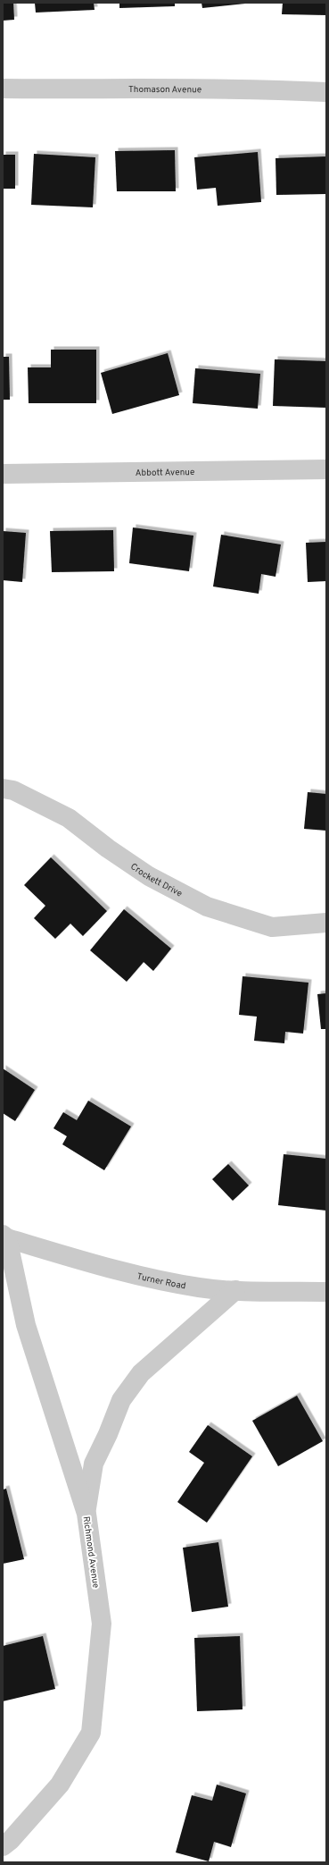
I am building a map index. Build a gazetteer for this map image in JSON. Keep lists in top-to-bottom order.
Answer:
{
  "streets": {
    "street": [
      "Thomason Avenue",
      "Abbott Avenue",
      "Crockett Drive",
      "Turner Road",
      "Richmond Avenue"
    ]
  },
  "crossings": [
    ["Turner Road", "Richmond Avenue"]
  ]
}
